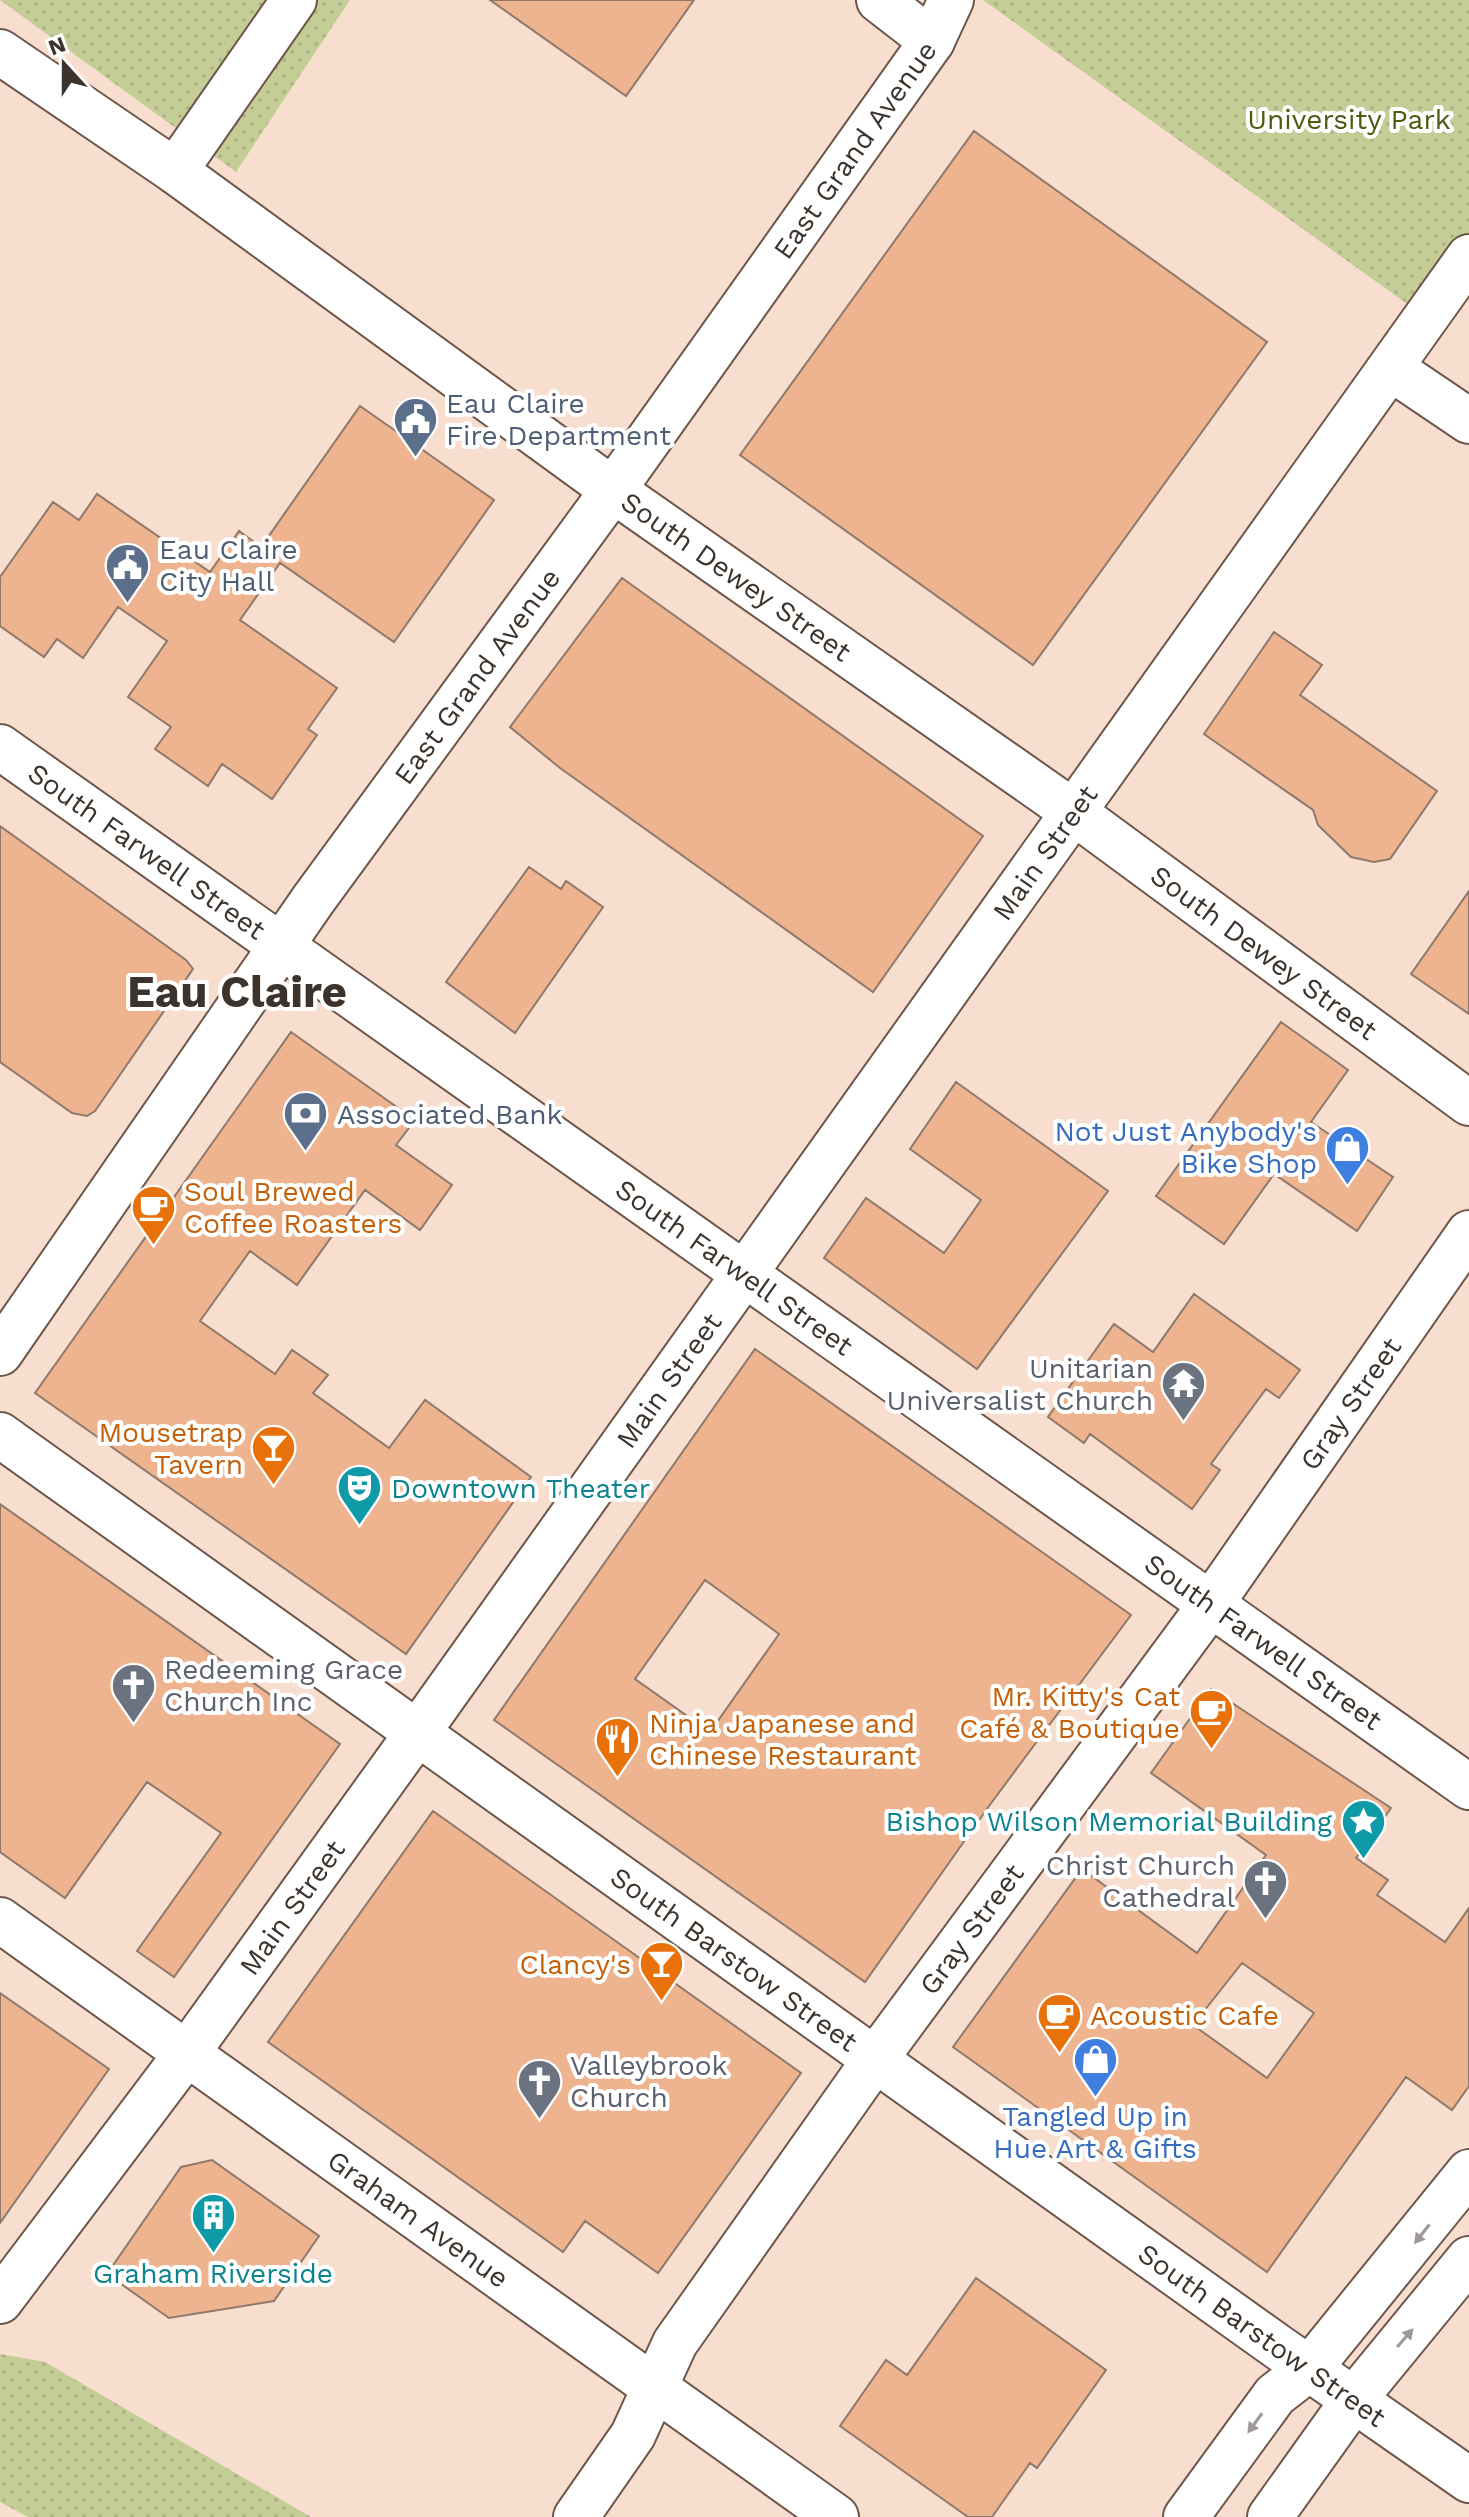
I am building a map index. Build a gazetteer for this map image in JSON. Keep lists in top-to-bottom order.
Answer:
{
  "streets": {
    "street": [
      "East Grand Avenue",
      "South Dewey Street",
      "Main Street",
      "South Farwell Street",
      "Gray Street",
      "South Barstow Street",
      "Graham Avenue"
    ]
  },
  "crossings": [
    ["East Grand Avenue", "South Dewey Street"],
    ["East Grand Avenue", "South Farwell Street"],
    ["South Dewey Street", "Main Street"],
    ["Main Street", "South Farwell Street"],
    ["Main Street", "South Barstow Street"],
    ["Main Street", "Graham Avenue"],
    ["South Farwell Street", "Gray Street"],
    ["Gray Street", "South Barstow Street"],
    ["Gray Street", "Graham Avenue"]
  ],
  "districts": ["Eau Claire"],
  "parks": ["University Park"],
  "places": {
    "public building": ["Eau Claire Fire Department", "Eau Claire City Hall"],
    "bank": ["Associated Bank"],
    "shop": ["Not Just Anybody's Bike Shop", "Tangled Up in Hue Art & Gifts"],
    "cafe": ["Soul Brewed Coffee Roasters", "Mr. Kitty's Cat Café & Boutique", "Acoustic Cafe"],
    "temple": ["Unitarian Universalist Church"],
    "bar": ["Mousetrap Tavern", "Clancy's"],
    "theatre": ["Downtown Theater"],
    "church": ["Redeeming Grace Church Inc", "Christ Church Cathedral", "Valleybrook Church"],
    "restaurant": ["Ninja Japanese and Chinese Restaurant"],
    "place": ["Bishop Wilson Memorial Building"],
    "building": ["Graham Riverside"]
  },
  "north": "top"
}
